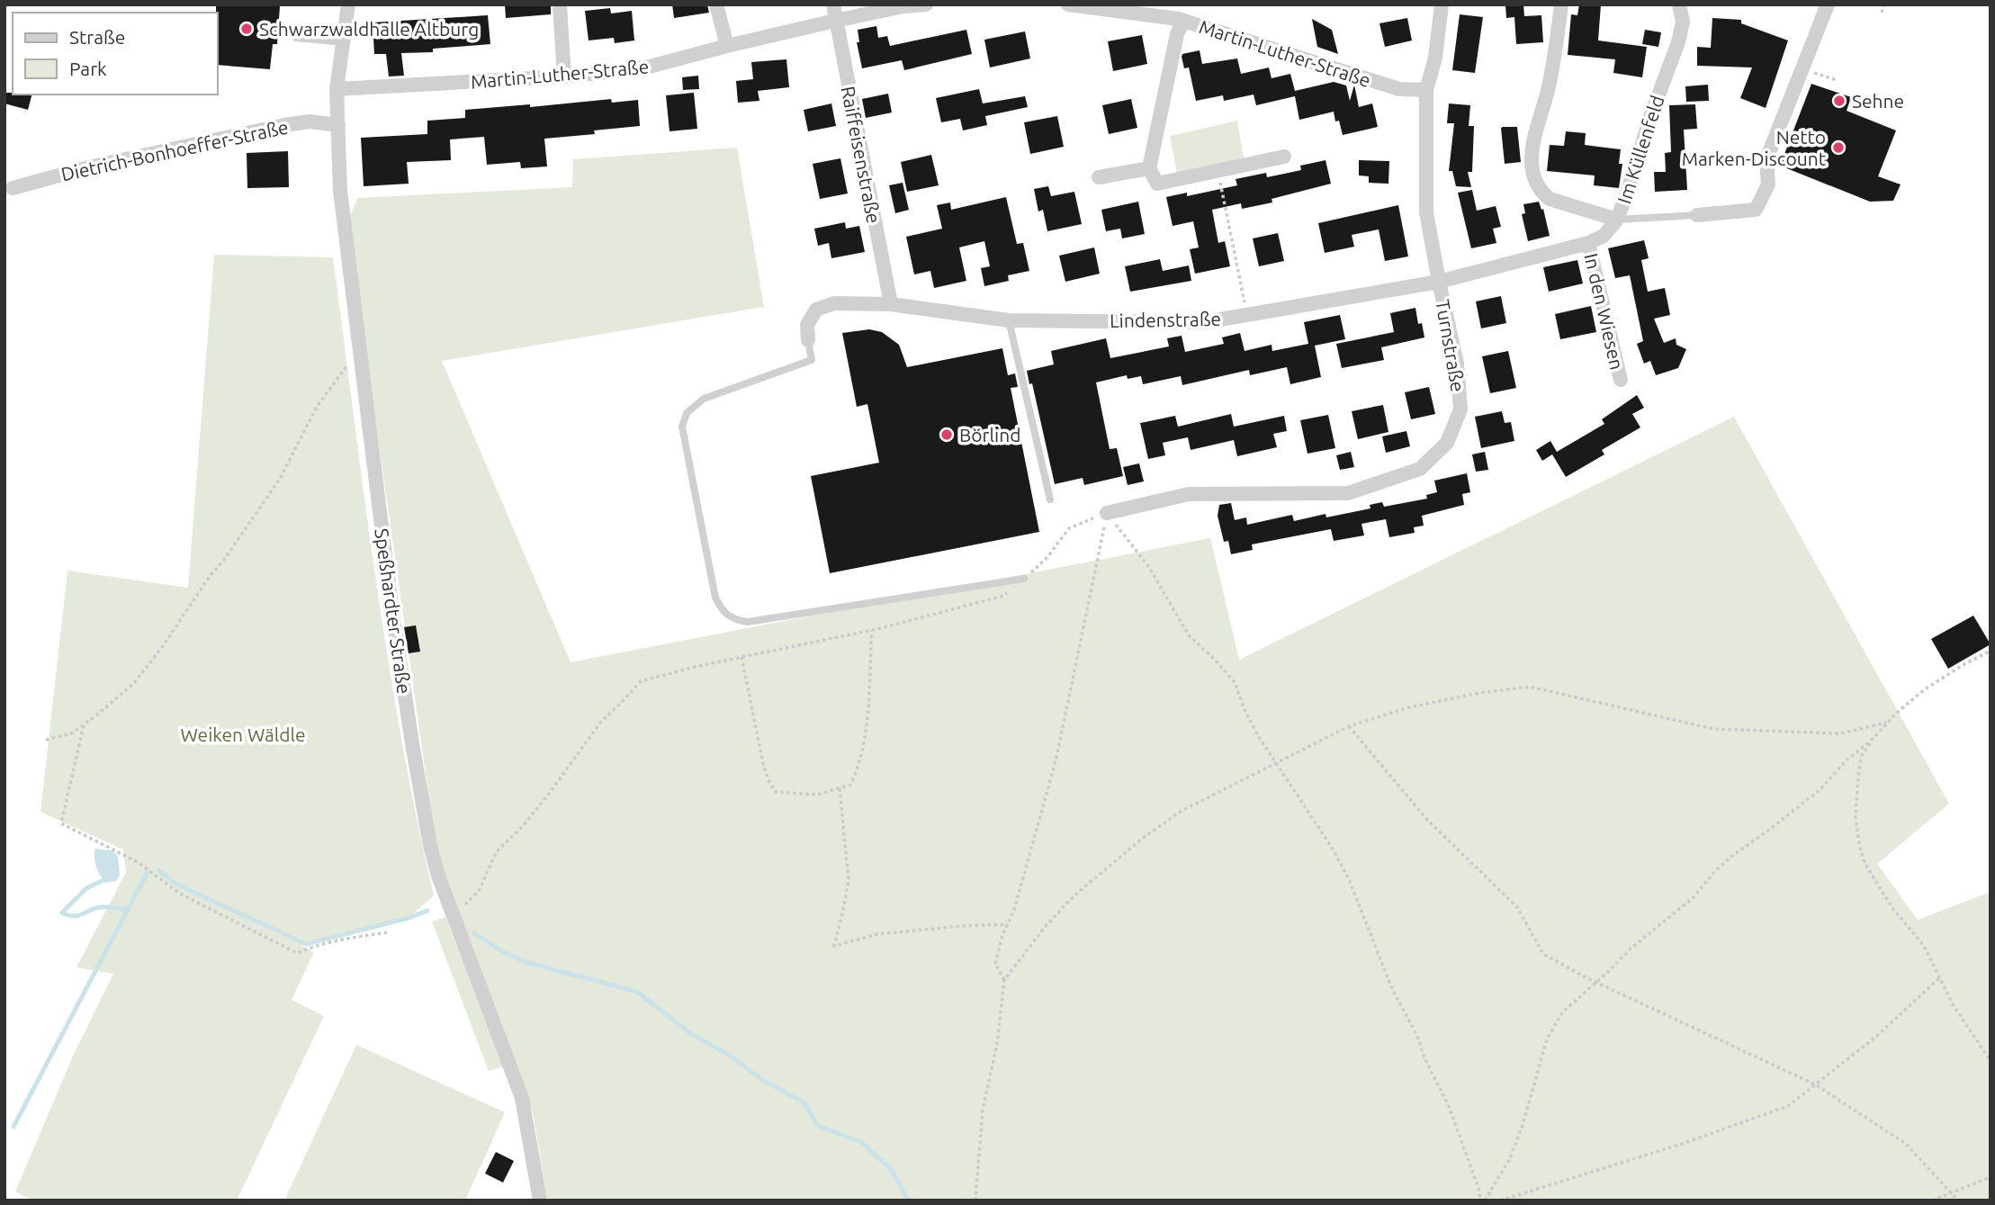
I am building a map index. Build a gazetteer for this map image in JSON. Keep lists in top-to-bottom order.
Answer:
{
  "streets": {
    "street": [
      "Martin-Luther-Straße",
      "Im Küllenfeld",
      "Dietrich-Bonhoeffer-Straße",
      "Raiffeisenstraße",
      "In den Wiesen",
      "Lindenstraße",
      "Turnstraße",
      "Speßhardter Straße"
    ]
  },
  "crossings": [
    ["Martin-Luther-Straße", "Raiffeisenstraße"],
    ["Martin-Luther-Straße", "Turnstraße"],
    ["Martin-Luther-Straße", "Speßhardter Straße"],
    ["Im Küllenfeld", "In den Wiesen"],
    ["Im Küllenfeld", "Lindenstraße"],
    ["Im Küllenfeld", "Turnstraße"],
    ["Dietrich-Bonhoeffer-Straße", "Speßhardter Straße"],
    ["Raiffeisenstraße", "Lindenstraße"],
    ["Lindenstraße", "Turnstraße"]
  ],
  "parks": ["Weiken Wäldle"],
  "places": [
    "Schwarzwaldhalle Altburg",
    "Sehne",
    "Netto Marken-Discount",
    "Börlind"
  ],
  "legend": ["Straße", "Park"]
}
